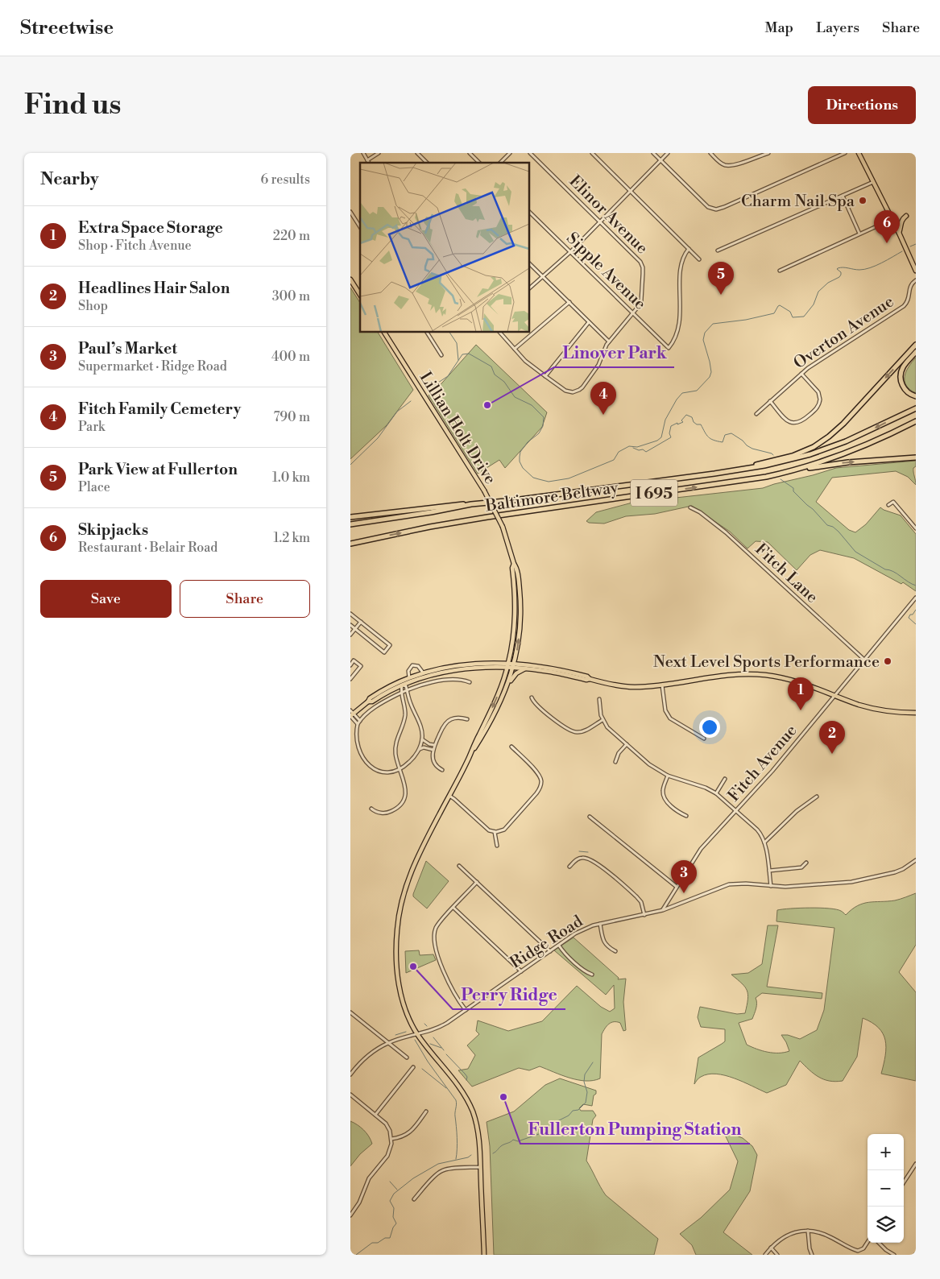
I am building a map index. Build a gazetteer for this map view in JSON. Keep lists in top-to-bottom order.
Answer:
{
  "streets": {
    "highway": ["I 695", "Baltimore Beltway"],
    "main road": ["Lillian Holt Drive"],
    "street": [
      "Elinor Avenue",
      "Sipple Avenue",
      "Overton Avenue",
      "Fitch Lane",
      "Fitch Avenue",
      "Ridge Road"
    ]
  },
  "crossings": [
    ["Elinor Avenue", "Sipple Avenue"],
    ["Fitch Lane", "Fitch Avenue"],
    ["Fitch Avenue", "Ridge Road"]
  ],
  "places": [
    "Charm Nail Spa",
    "Linover Park",
    "Next Level Sports Performance",
    "Perry Ridge",
    "Fullerton Pumping Station"
  ],
  "page": {
    "header": "Streetwise",
    "nav": ["Map", "Layers", "Share"],
    "buttons": [
      "Directions",
      ["Save", "Share"]
    ],
    "title": "Find us",
    "heading": ["Nearby", "6 results"],
    "list": [
      {
        "mark": "1",
        "name": "Extra Space Storage",
        "note": "Shop · Fitch Avenue",
        "value": "220 m"
      },
      {
        "mark": "2",
        "name": "Headlines Hair Salon",
        "note": "Shop",
        "value": "300 m"
      },
      {
        "mark": "3",
        "name": "Paul’s Market",
        "note": "Supermarket · Ridge Road",
        "value": "400 m"
      },
      {
        "mark": "4",
        "name": "Fitch Family Cemetery",
        "note": "Park",
        "value": "790 m"
      },
      {
        "mark": "5",
        "name": "Park View at Fullerton",
        "note": "Place",
        "value": "1.0 km"
      },
      {
        "mark": "6",
        "name": "Skipjacks",
        "note": "Restaurant · Belair Road",
        "value": "1.2 km"
      }
    ],
    "pins": [
      "6",
      "5",
      "4",
      "1",
      "2",
      "3"
    ],
    "map_buttons": ["+", "−"]
  }
}
